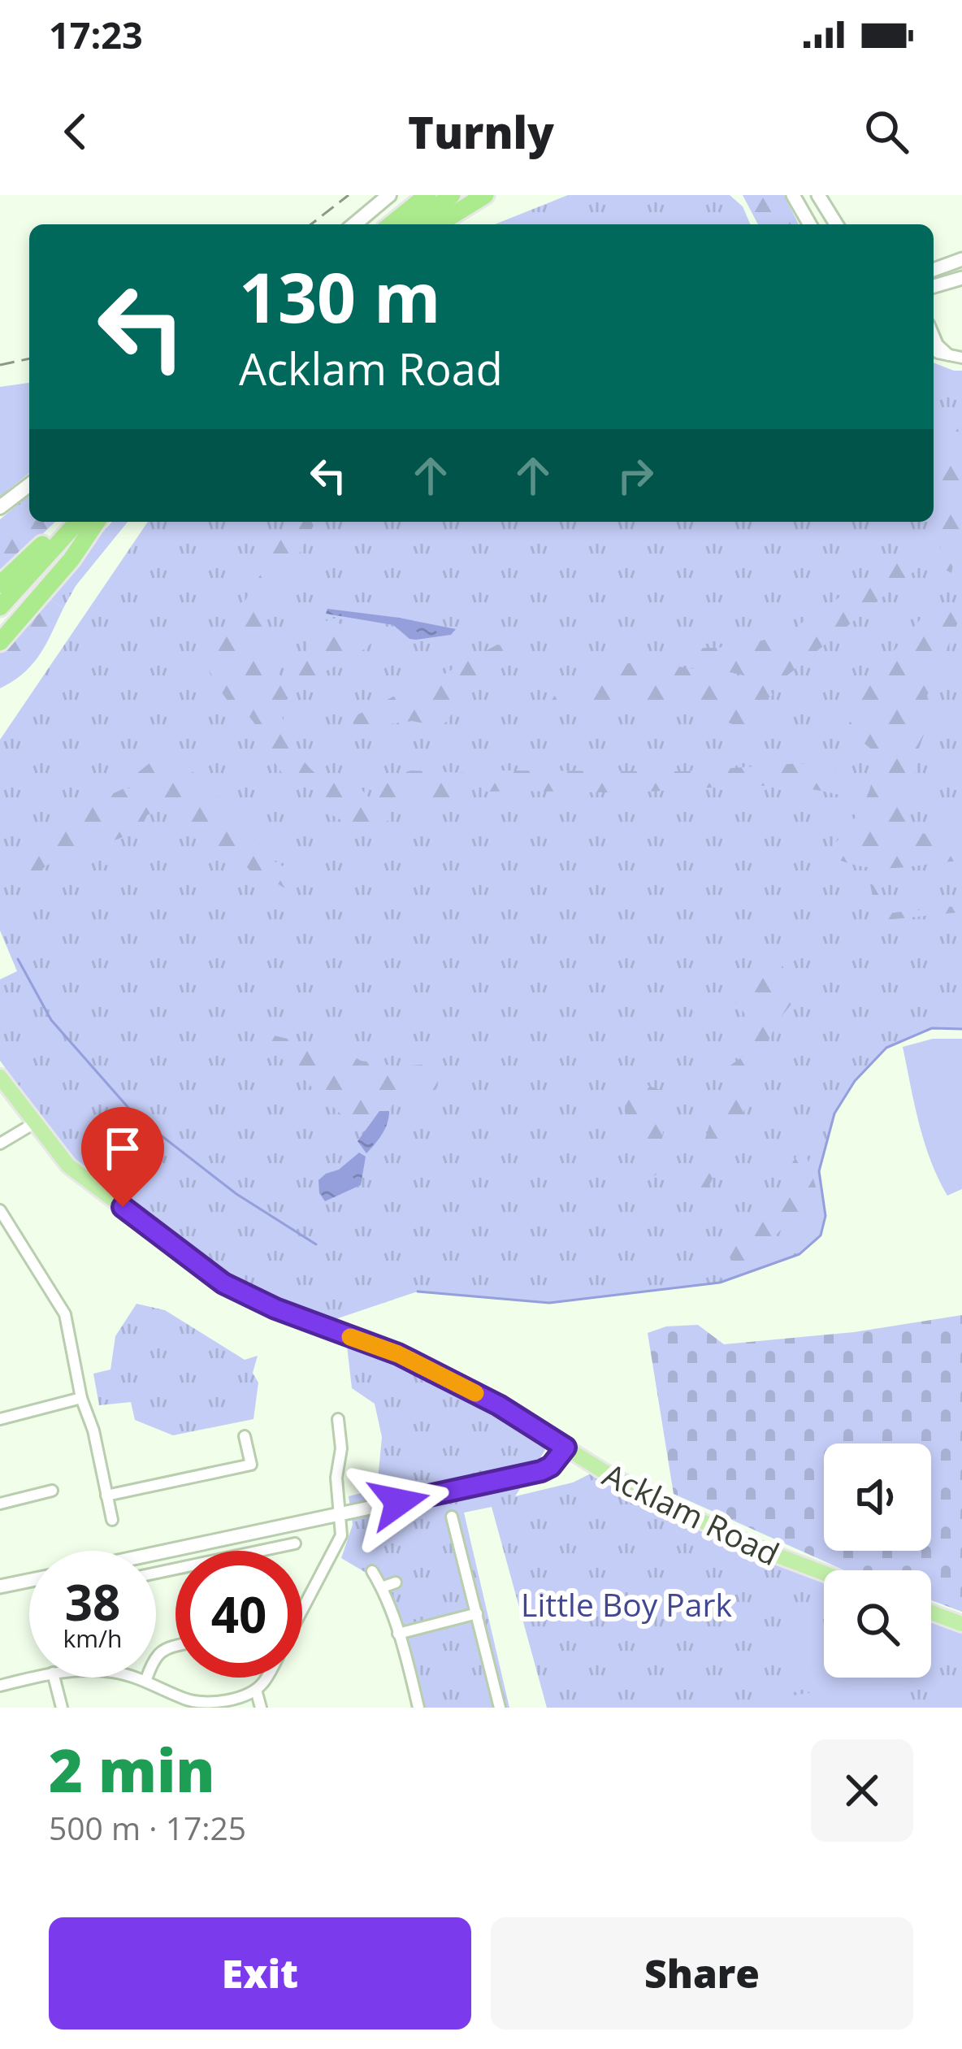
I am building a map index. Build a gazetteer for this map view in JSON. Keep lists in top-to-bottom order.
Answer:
{
  "streets": {
    "main road": ["Acklam Road"]
  },
  "parks": ["Little Boy Park"],
  "page": {
    "status": "17:23",
    "header": "Turnly",
    "turn": ["130 m", "Acklam Road"],
    "speed": "38 km/h",
    "limit": "40",
    "heading": ["2 min", "500 m · 17:25"],
    "buttons": ["Exit", "Share"]
  }
}
